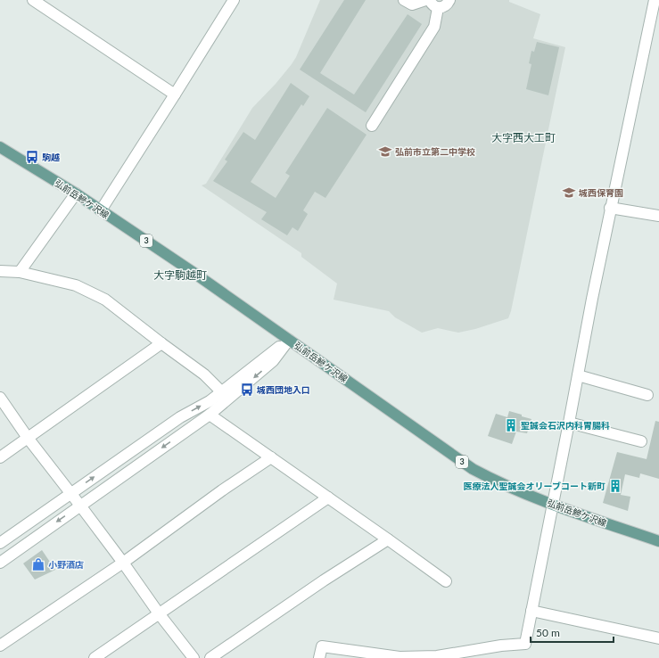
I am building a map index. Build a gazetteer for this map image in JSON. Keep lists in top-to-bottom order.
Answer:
{
  "streets": {
    "main road": ["弘前岳鰺ケ沢線", "3"]
  },
  "districts": ["大字西大工町", "大字駒越町"],
  "places": {
    "school or university": ["弘前市立第二中学校", "城西保育園"],
    "bus stop": ["駒越", "城西団地入口"],
    "building": ["聖誠会石沢内科胃腸科", "医療法人聖誠会オリーブコート新町"],
    "shop": ["小野酒店"]
  },
  "scale_bar": "50 m"
}
